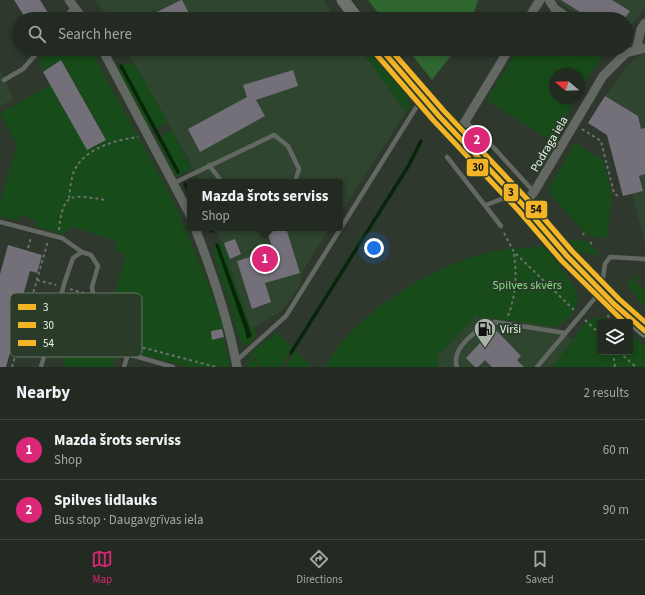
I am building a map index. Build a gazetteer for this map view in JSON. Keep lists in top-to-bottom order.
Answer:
{
  "streets": {
    "street": ["Podraga iela"]
  },
  "parks": ["Spilves skvērs"],
  "places": {
    "fuel station": ["Virši"]
  },
  "lines": ["transit line 3", "transit line 30", "transit line 54"],
  "legend": ["3", "30", "54"],
  "north": "left",
  "page": {
    "search": "Search here",
    "pins": ["2", "1"],
    "popup": ["Mazda šrots serviss", "Shop"],
    "heading": ["Nearby", "2 results"],
    "list": [
      {
        "mark": "1",
        "name": "Mazda šrots serviss",
        "note": "Shop",
        "value": "60 m"
      },
      {
        "mark": "2",
        "name": "Spilves lidlauks",
        "note": "Bus stop · Daugavgrīvas iela",
        "value": "90 m"
      }
    ],
    "nav": ["Map", "Directions", "Saved"]
  }
}
